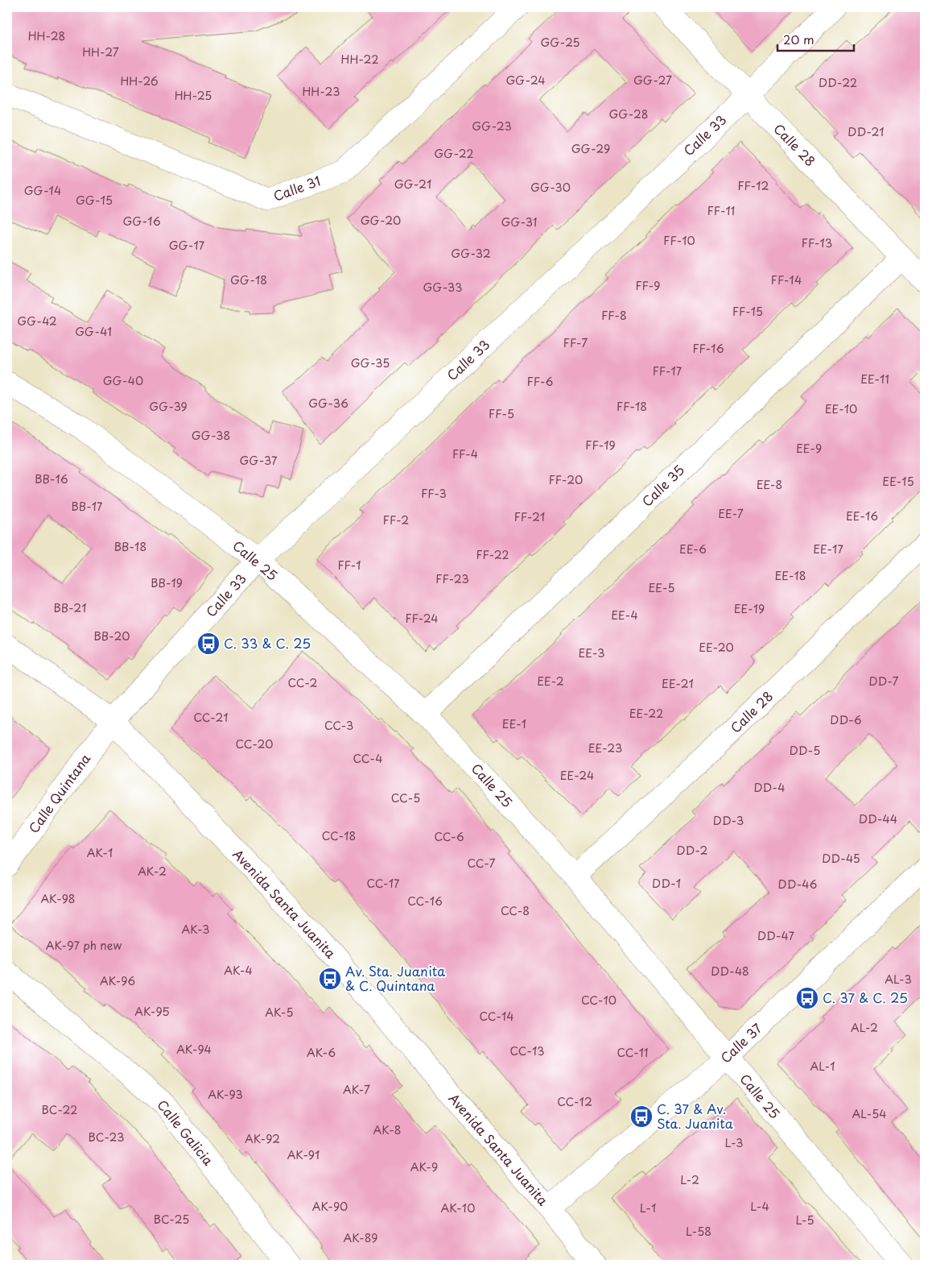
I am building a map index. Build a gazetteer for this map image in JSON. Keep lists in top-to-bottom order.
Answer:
{
  "streets": {
    "street": [
      "Calle 33",
      "Calle 28",
      "Calle 31",
      "Calle 35",
      "Calle 25",
      "Calle Quintana",
      "Avenida Santa Juanita",
      "Calle 37",
      "Calle Galicia"
    ]
  },
  "crossings": [
    ["Calle 33", "Calle 28"],
    ["Calle 33", "Calle 25"],
    ["Calle 33", "Calle Quintana"],
    ["Calle 33", "Avenida Santa Juanita"],
    ["Calle 28", "Calle 35"],
    ["Calle 28", "Calle 25"],
    ["Calle 35", "Calle 25"],
    ["Calle 25", "Calle 37"],
    ["Calle Quintana", "Avenida Santa Juanita"],
    ["Avenida Santa Juanita", "Calle 37"]
  ],
  "places": {
    "bus stop": [
      "C. 33 & C. 25",
      "Av. Sta. Juanita & C. Quintana",
      "C. 37 & C. 25",
      "C. 37 & Av. Sta. Juanita"
    ]
  },
  "house_numbers": [
    "HH-28",
    "GG-25",
    "HH-27",
    "HH-22",
    "GG-24",
    "GG-27",
    "HH-26",
    "DD-22",
    "HH-23",
    "HH-25",
    "GG-28",
    "GG-23",
    "DD-21",
    "GG-29",
    "GG-22",
    "GG-21",
    "FF-12",
    "GG-30",
    "GG-14",
    "GG-15",
    "FF-11",
    "GG-20",
    "GG-16",
    "GG-31",
    "FF-10",
    "FF-13",
    "GG-17",
    "GG-32",
    "GG-18",
    "FF-14",
    "FF-9",
    "GG-33",
    "FF-15",
    "FF-8",
    "GG-42",
    "GG-41",
    "FF-7",
    "FF-16",
    "GG-35",
    "FF-17",
    "EE-11",
    "GG-40",
    "FF-6",
    "GG-36",
    "GG-39",
    "FF-18",
    "EE-10",
    "FF-5",
    "GG-38",
    "FF-19",
    "EE-9",
    "FF-4",
    "GG-37",
    "BB-16",
    "FF-20",
    "EE-15",
    "EE-8",
    "FF-3",
    "BB-17",
    "EE-7",
    "EE-16",
    "FF-21",
    "FF-2",
    "BB-18",
    "EE-6",
    "EE-17",
    "FF-22",
    "FF-1",
    "EE-18",
    "FF-23",
    "BB-19",
    "EE-5",
    "BB-21",
    "EE-19",
    "EE-4",
    "FF-24",
    "BB-20",
    "EE-20",
    "EE-3",
    "EE-2",
    "DD-7",
    "CC-2",
    "EE-21",
    "EE-22",
    "CC-21",
    "DD-6",
    "EE-1",
    "CC-3",
    "CC-20",
    "EE-23",
    "DD-5",
    "CC-4",
    "EE-24",
    "DD-4",
    "CC-5",
    "DD-44",
    "DD-3",
    "CC-18",
    "CC-6",
    "DD-2",
    "AK-1",
    "DD-45",
    "CC-7",
    "AK-2",
    "CC-17",
    "DD-1",
    "DD-46",
    "AK-98",
    "CC-16",
    "CC-8",
    "AK-3",
    "DD-47",
    "AK-97 ph new",
    "AK-4",
    "DD-48",
    "AL-3",
    "AK-96",
    "CC-10",
    "AK-95",
    "AK-5",
    "CC-14",
    "AL-2",
    "AK-94",
    "CC-13",
    "AK-6",
    "CC-11",
    "AL-1",
    "AK-7",
    "AK-93",
    "CC-12",
    "BC-22",
    "AL-54",
    "AK-8",
    "BC-23",
    "AK-92",
    "L-3",
    "AK-91",
    "AK-9",
    "L-2",
    "AK-90",
    "L-4",
    "AK-10",
    "L-1",
    "BC-25",
    "L-5",
    "L-58",
    "AK-89"
  ],
  "scale_bar": "20 m"
}
